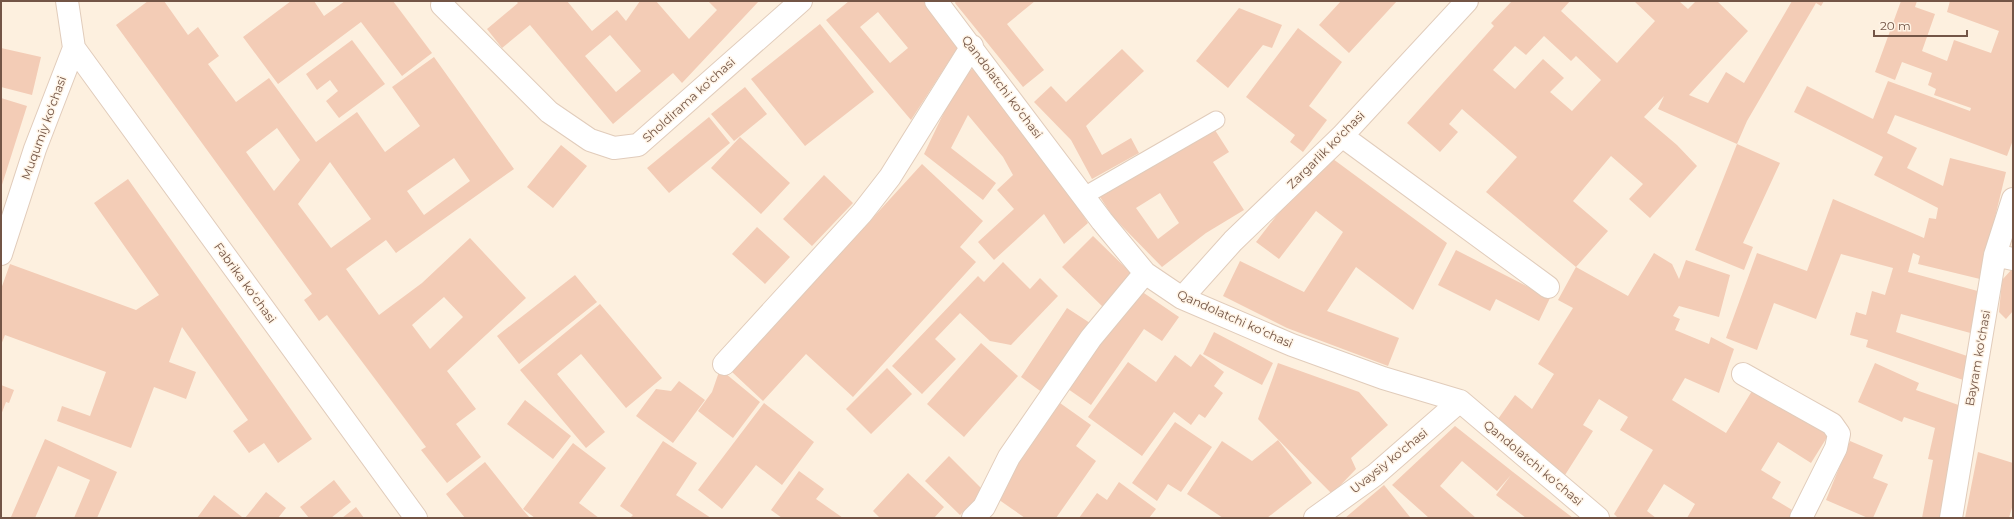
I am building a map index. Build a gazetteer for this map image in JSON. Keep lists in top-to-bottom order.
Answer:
{
  "streets": {
    "street": [
      "Qandolatchi koʻchasi",
      "Sholdirama ko‘chasi",
      "Muqumiy koʻchasi",
      "Zargarlik ko'chasi",
      "Fabrika koʻchasi",
      "Bayram ko'chasi",
      "Uvaysiy ko'chasi"
    ]
  },
  "crossings": [
    ["Qandolatchi koʻchasi", "Zargarlik ko'chasi"],
    ["Qandolatchi koʻchasi", "Uvaysiy ko'chasi"],
    ["Muqumiy koʻchasi", "Fabrika koʻchasi"]
  ],
  "scale_bar": "20 m"
}
